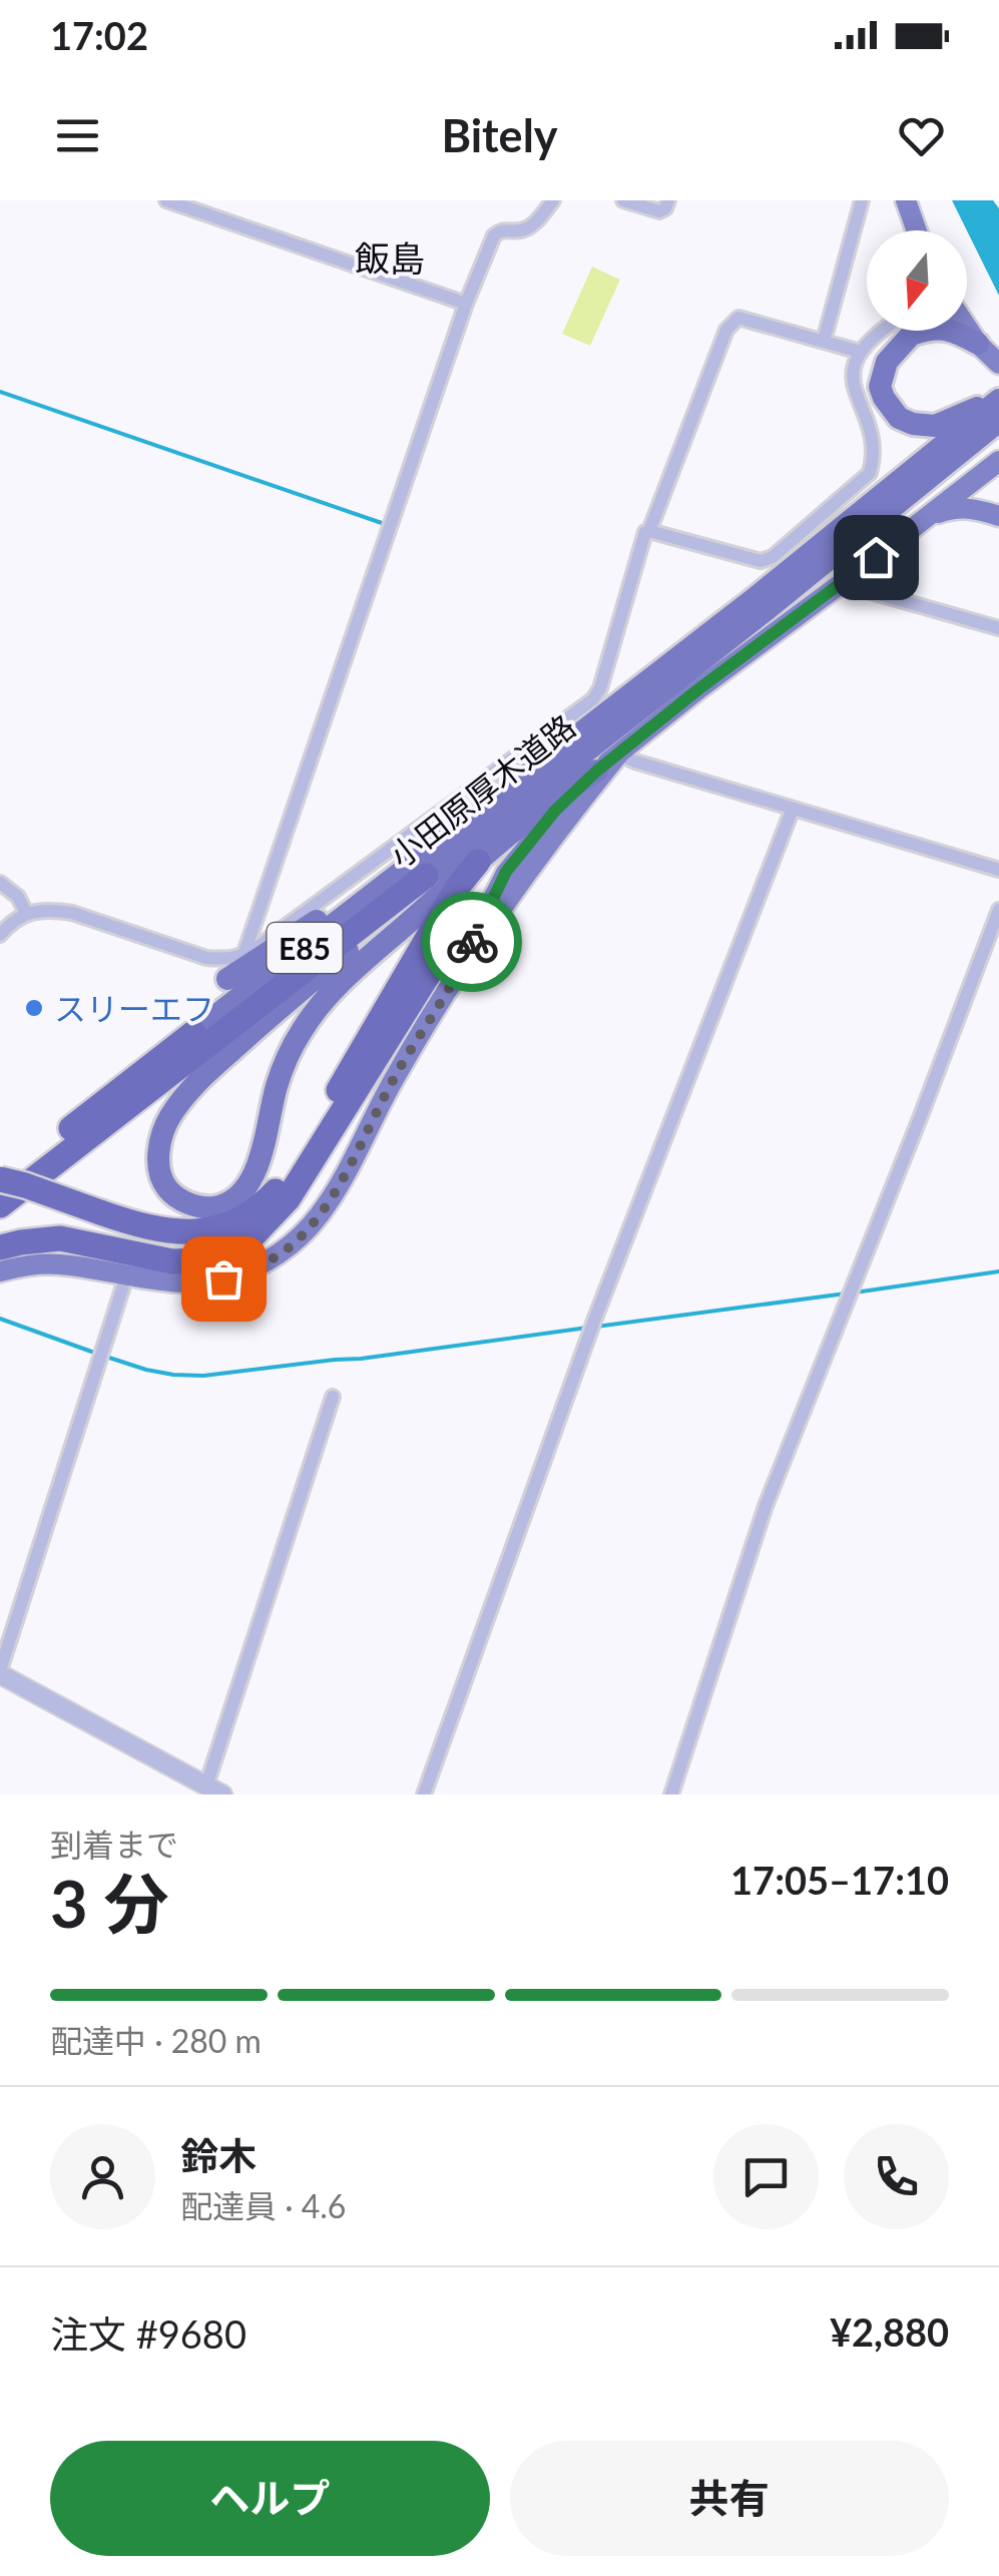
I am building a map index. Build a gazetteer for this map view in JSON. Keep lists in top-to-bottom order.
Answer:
{
  "streets": {
    "highway": ["小田原厚木道路", "E85"]
  },
  "districts": ["飯島"],
  "places": ["スリーエフ"],
  "north": "bottom",
  "page": {
    "status": "17:02",
    "header": "Bitely",
    "heading": ["3 分", "到着まで", "17:05–17:10"],
    "panel": [
      "鈴木",
      "配達員 · 4.6",
      "注文 #9680",
      "¥2,880"
    ],
    "bar": "配達中 · 280 m",
    "buttons": ["ヘルプ", "共有"]
  }
}
